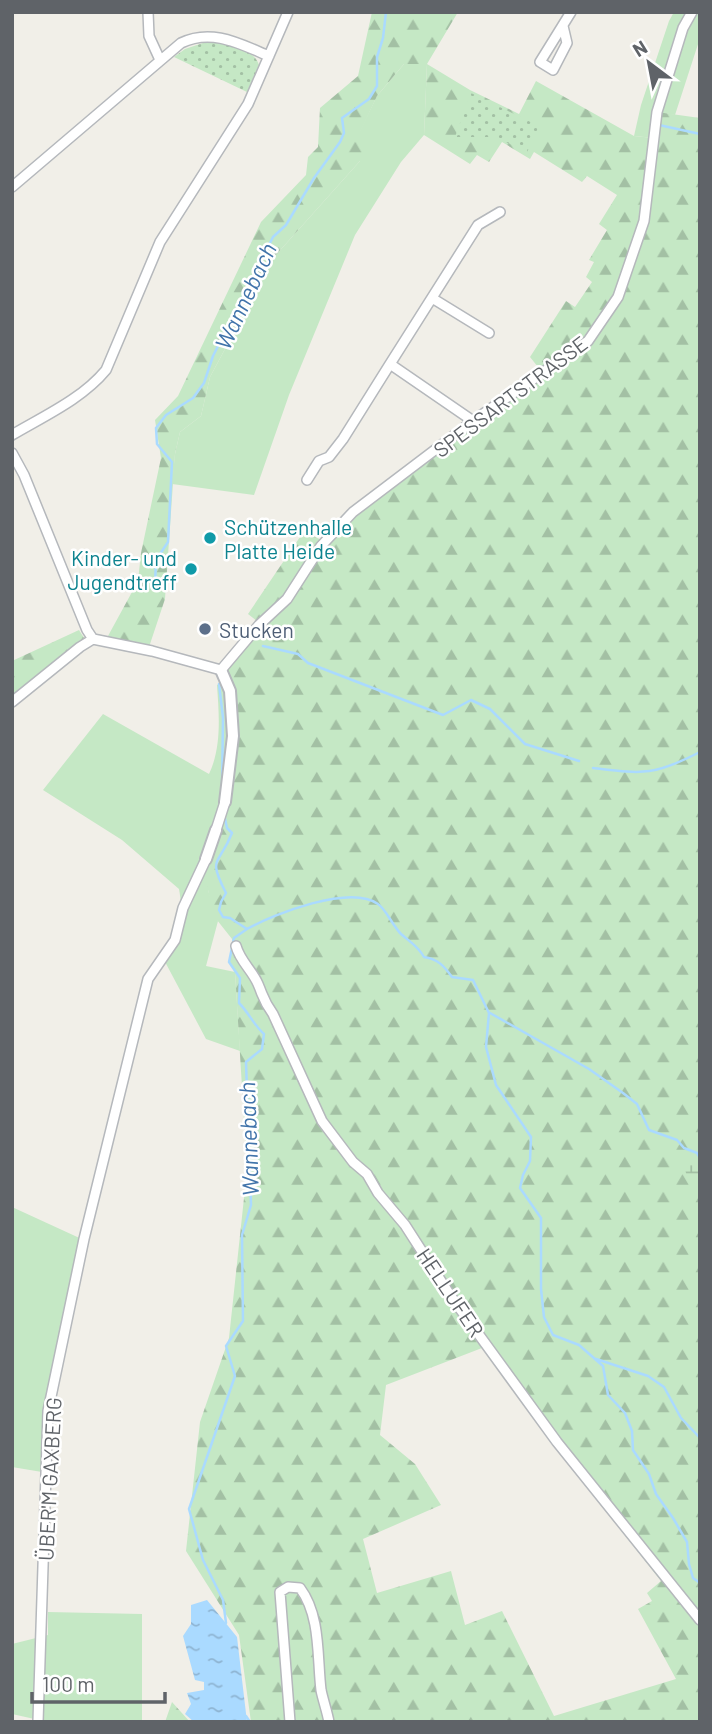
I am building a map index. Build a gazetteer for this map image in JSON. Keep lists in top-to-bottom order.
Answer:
{
  "streets": {
    "street": ["SPESSARTSTRASSE", "HELLUFER", "ÜBER'M GAXBERG"]
  },
  "water": ["Wannebach"],
  "places": ["Schützenhalle Platte Heide", "Kinder- und Jugendtreff", "Stucken"],
  "scale_bar": "100 m",
  "north": "top left"
}
